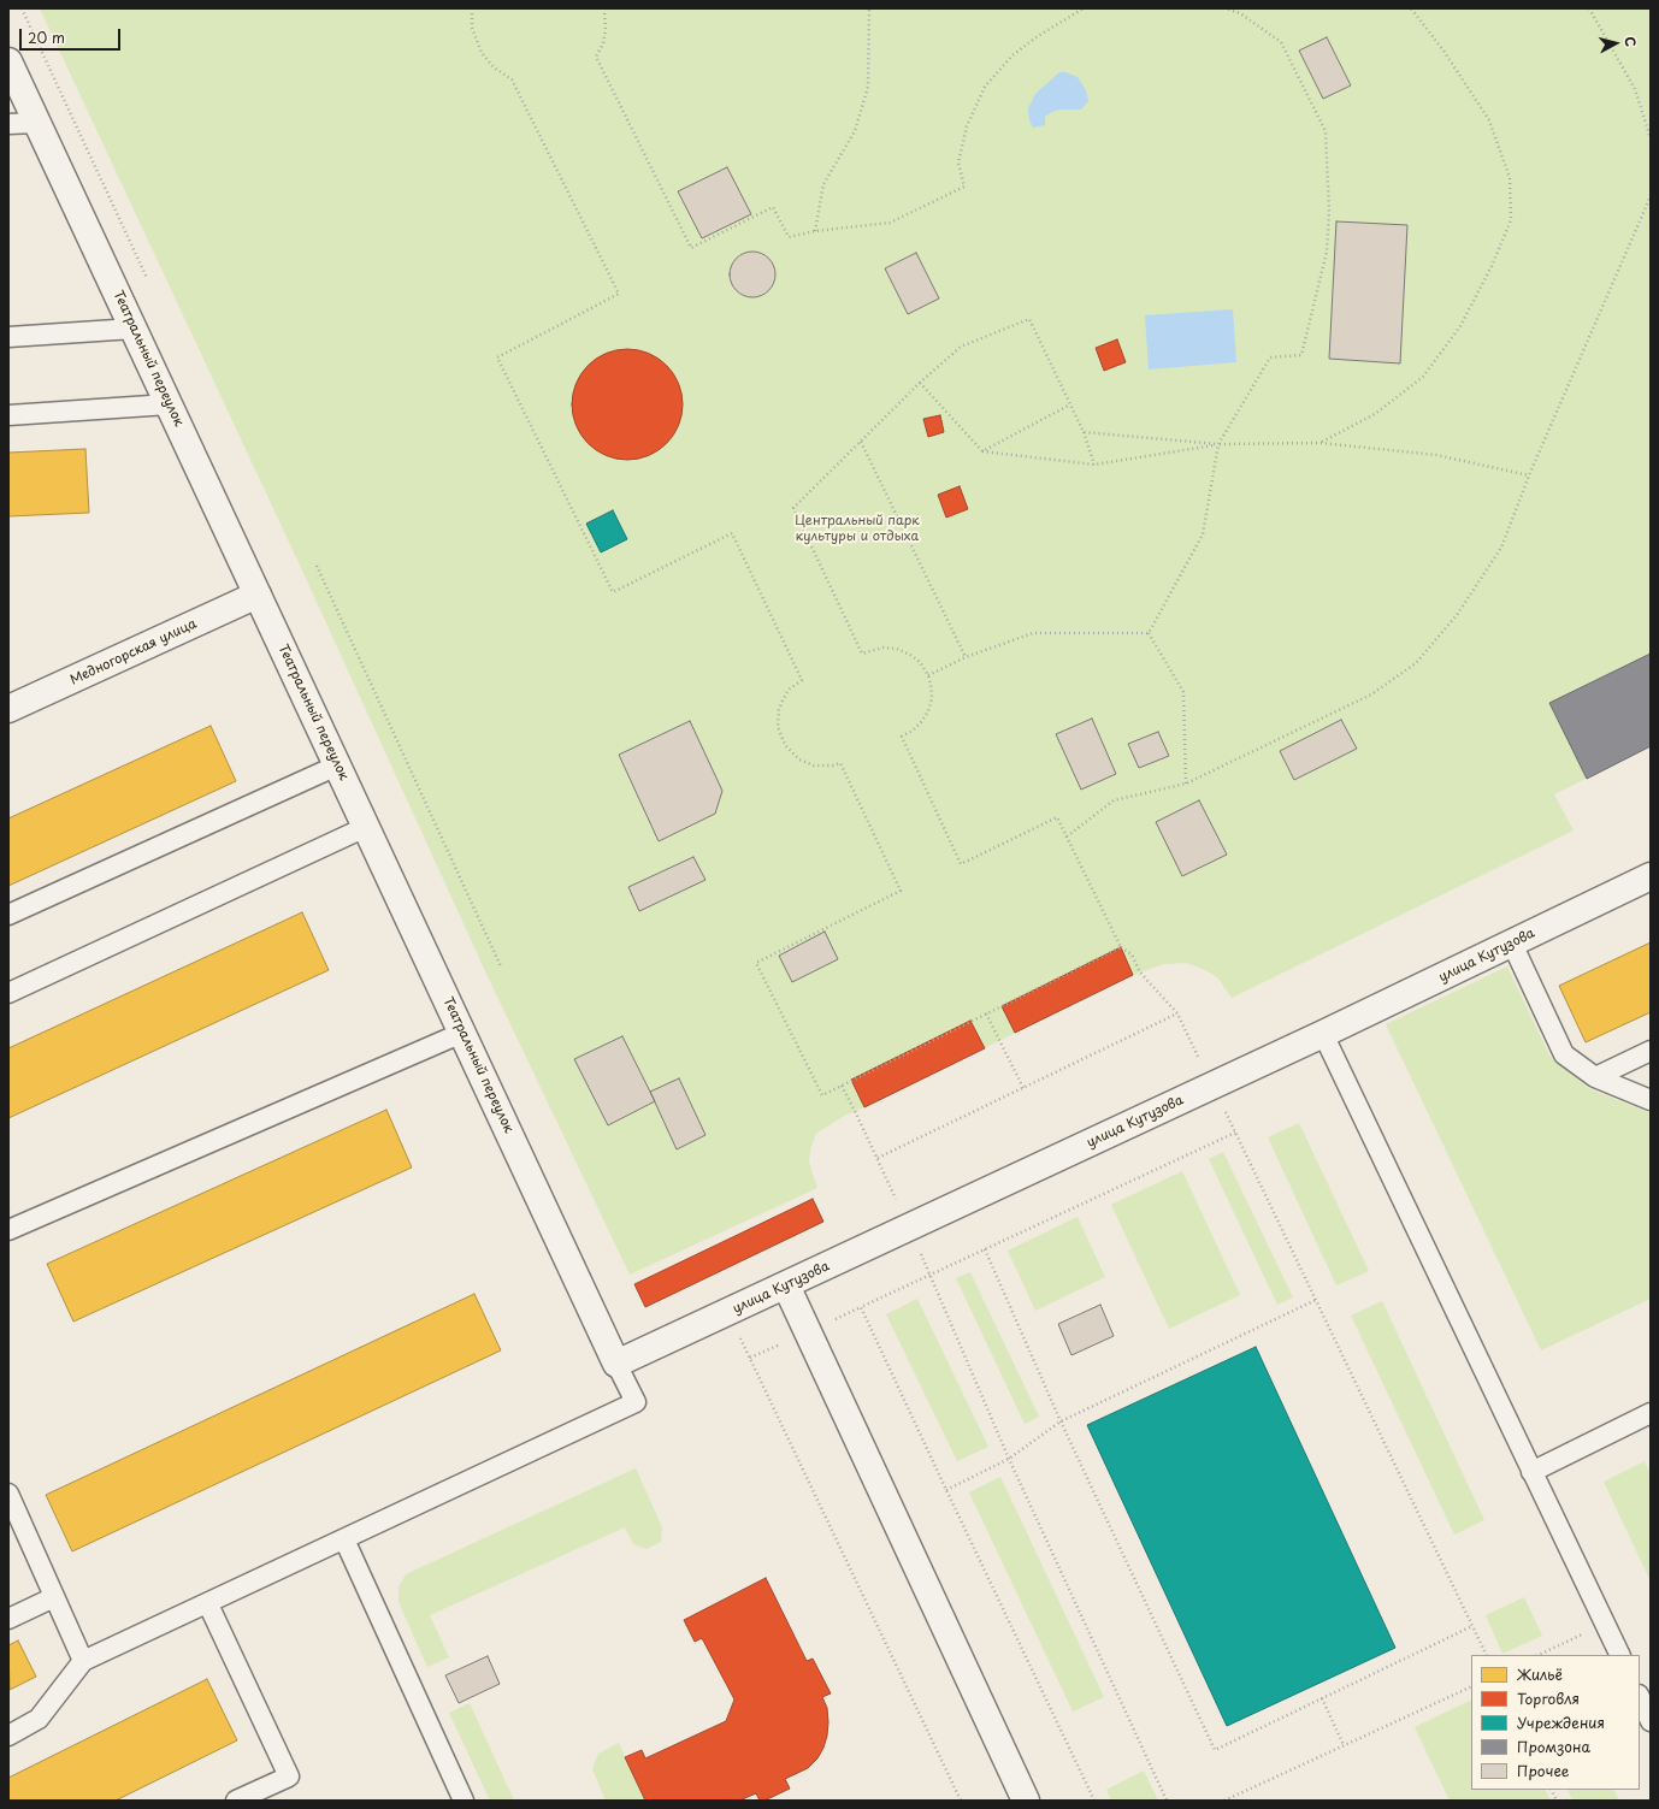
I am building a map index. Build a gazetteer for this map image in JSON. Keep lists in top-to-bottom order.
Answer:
{
  "streets": {
    "street": ["Театральный переулок", "Медногорская улица", "улица Кутузова"]
  },
  "crossings": [
    ["Театральный переулок", "Медногорская улица"],
    ["Театральный переулок", "улица Кутузова"]
  ],
  "parks": ["Центральный парк культуры и отдыха"],
  "legend": [
    "Жильё",
    "Торговля",
    "Учреждения",
    "Промзона",
    "Прочее"
  ],
  "scale_bar": "20 m",
  "north": "right"
}
